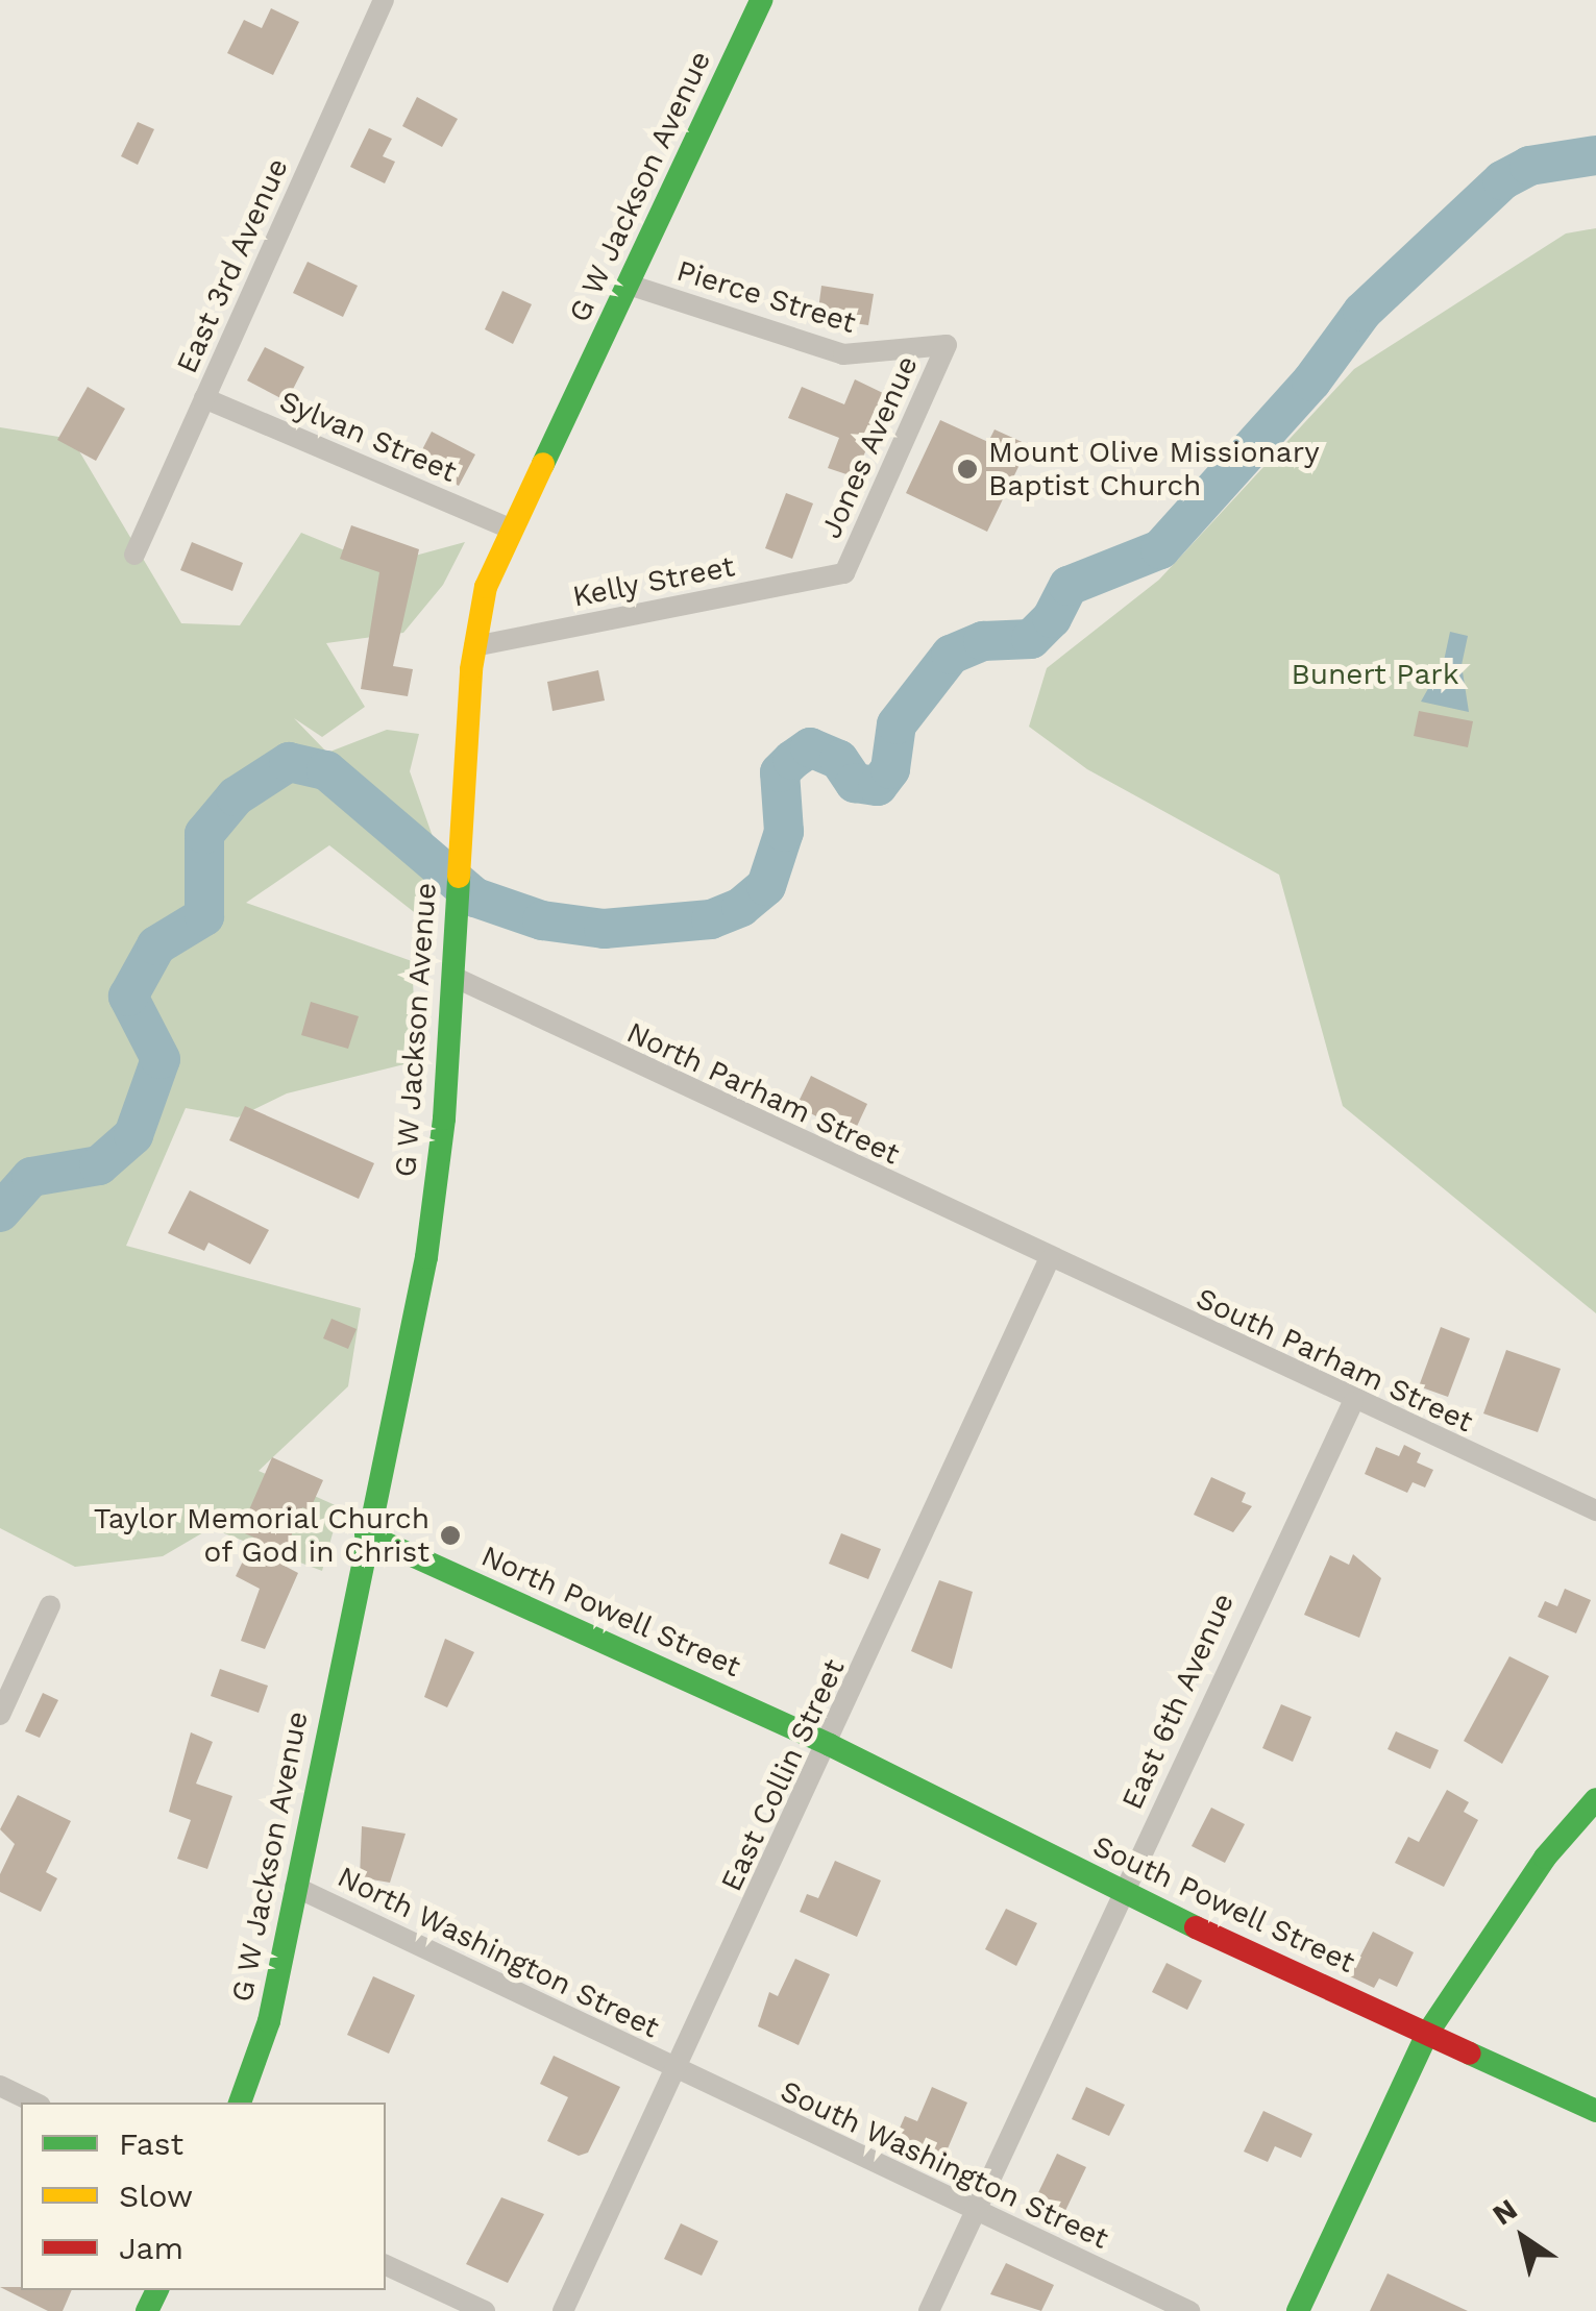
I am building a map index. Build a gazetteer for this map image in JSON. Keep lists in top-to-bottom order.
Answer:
{
  "streets": {
    "street": [
      "G W Jackson Avenue",
      "East 3rd Avenue",
      "Pierce Street",
      "Sylvan Street",
      "Jones Avenue",
      "Kelly Street",
      "North Parham Street",
      "South Parham Street",
      "North Powell Street",
      "East 6th Avenue",
      "East Collin Street",
      "South Powell Street",
      "North Washington Street",
      "South Washington Street"
    ]
  },
  "crossings": [
    ["G W Jackson Avenue", "Pierce Street"],
    ["G W Jackson Avenue", "Sylvan Street"],
    ["G W Jackson Avenue", "Kelly Street"],
    ["G W Jackson Avenue", "North Parham Street"],
    ["G W Jackson Avenue", "North Powell Street"],
    ["G W Jackson Avenue", "North Washington Street"],
    ["East 3rd Avenue", "Sylvan Street"],
    ["Pierce Street", "Jones Avenue"],
    ["Jones Avenue", "Kelly Street"],
    ["North Parham Street", "South Parham Street"],
    ["North Parham Street", "East Collin Street"],
    ["South Parham Street", "East 6th Avenue"],
    ["South Parham Street", "East Collin Street"],
    ["North Powell Street", "East Collin Street"],
    ["North Powell Street", "South Powell Street"],
    ["East 6th Avenue", "South Powell Street"],
    ["East 6th Avenue", "South Washington Street"],
    ["East Collin Street", "South Powell Street"],
    ["East Collin Street", "North Washington Street"],
    ["East Collin Street", "South Washington Street"],
    ["North Washington Street", "South Washington Street"]
  ],
  "parks": ["Bunert Park"],
  "places": ["Mount Olive Missionary Baptist Church", "Taylor Memorial Church of God in Christ"],
  "legend": ["Fast", "Slow", "Jam"],
  "north": "top left"
}
